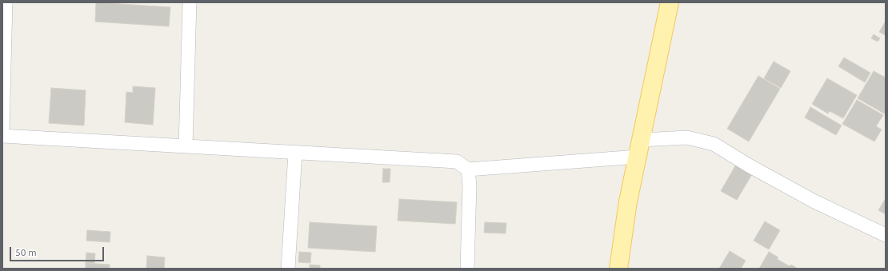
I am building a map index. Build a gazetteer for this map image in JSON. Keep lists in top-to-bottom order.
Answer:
{
  "scale_bar": "50 m"
}
